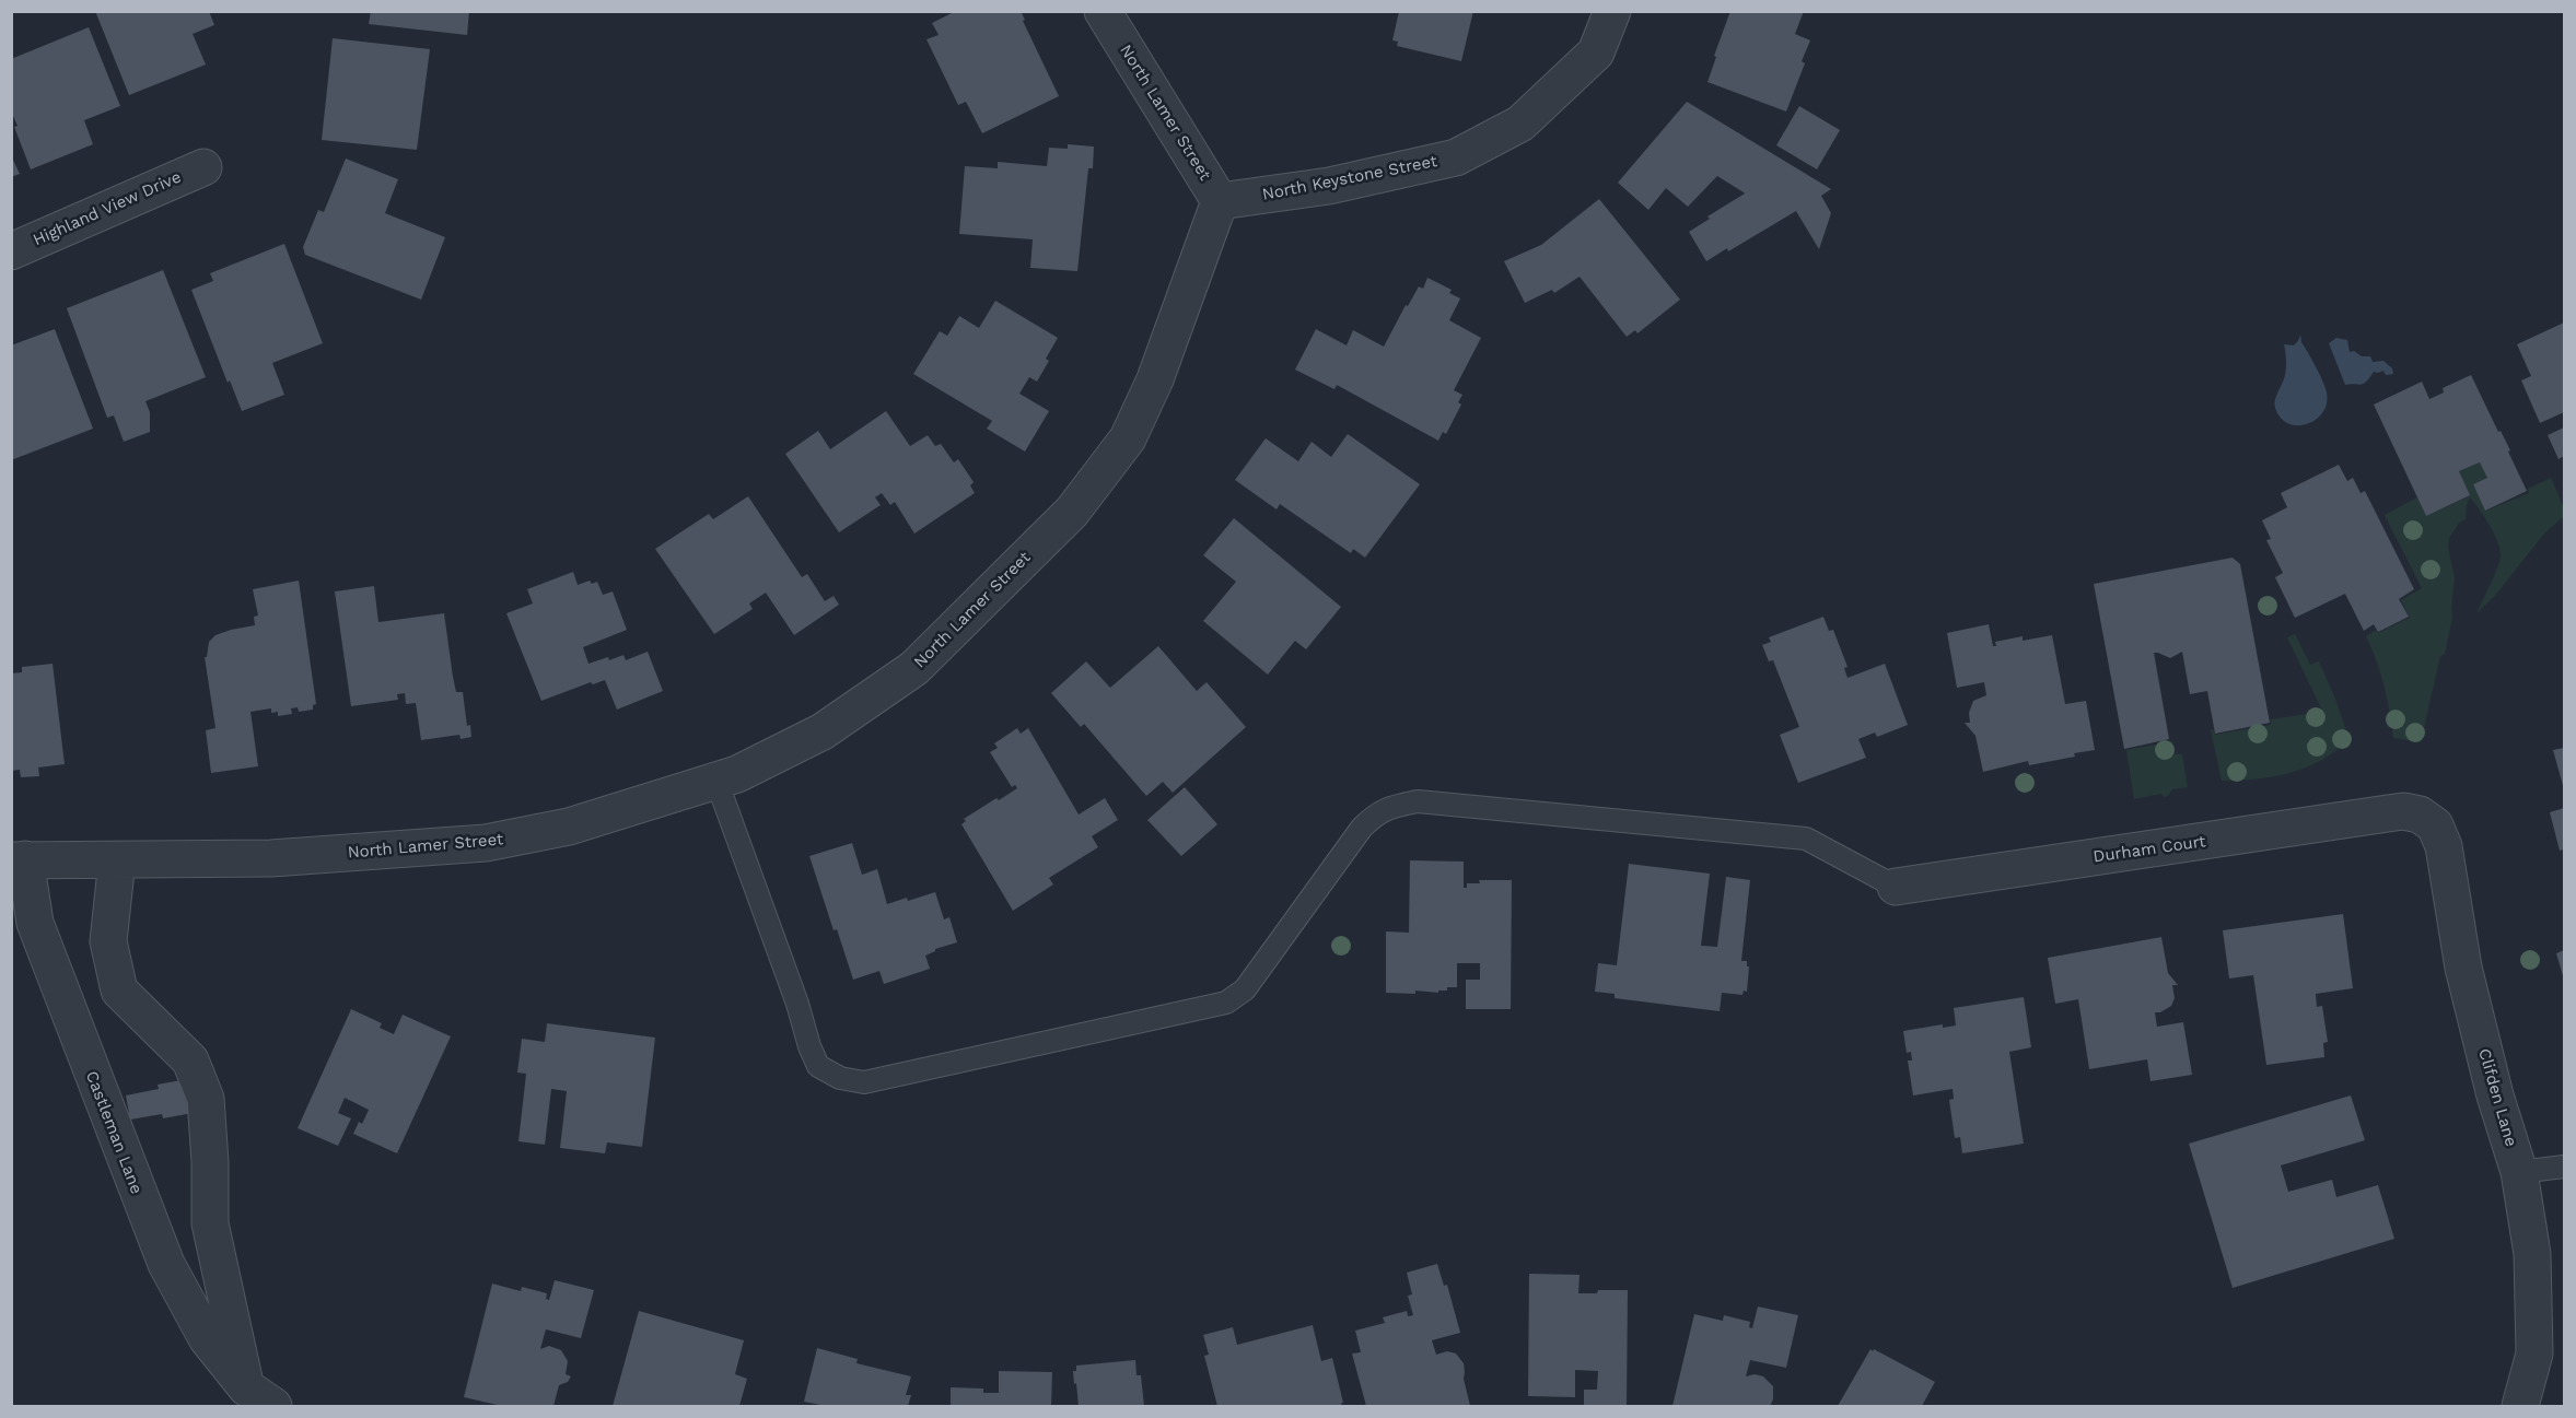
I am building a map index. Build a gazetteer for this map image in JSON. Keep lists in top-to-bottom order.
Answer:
{
  "streets": {
    "street": [
      "North Lamer Street",
      "North Keystone Street",
      "Highland View Drive",
      "Durham Court",
      "Clifden Lane",
      "Castleman Lane"
    ]
  },
  "crossings": [
    ["North Lamer Street", "North Keystone Street"],
    ["North Lamer Street", "Castleman Lane"],
    ["Durham Court", "Clifden Lane"]
  ]
}
